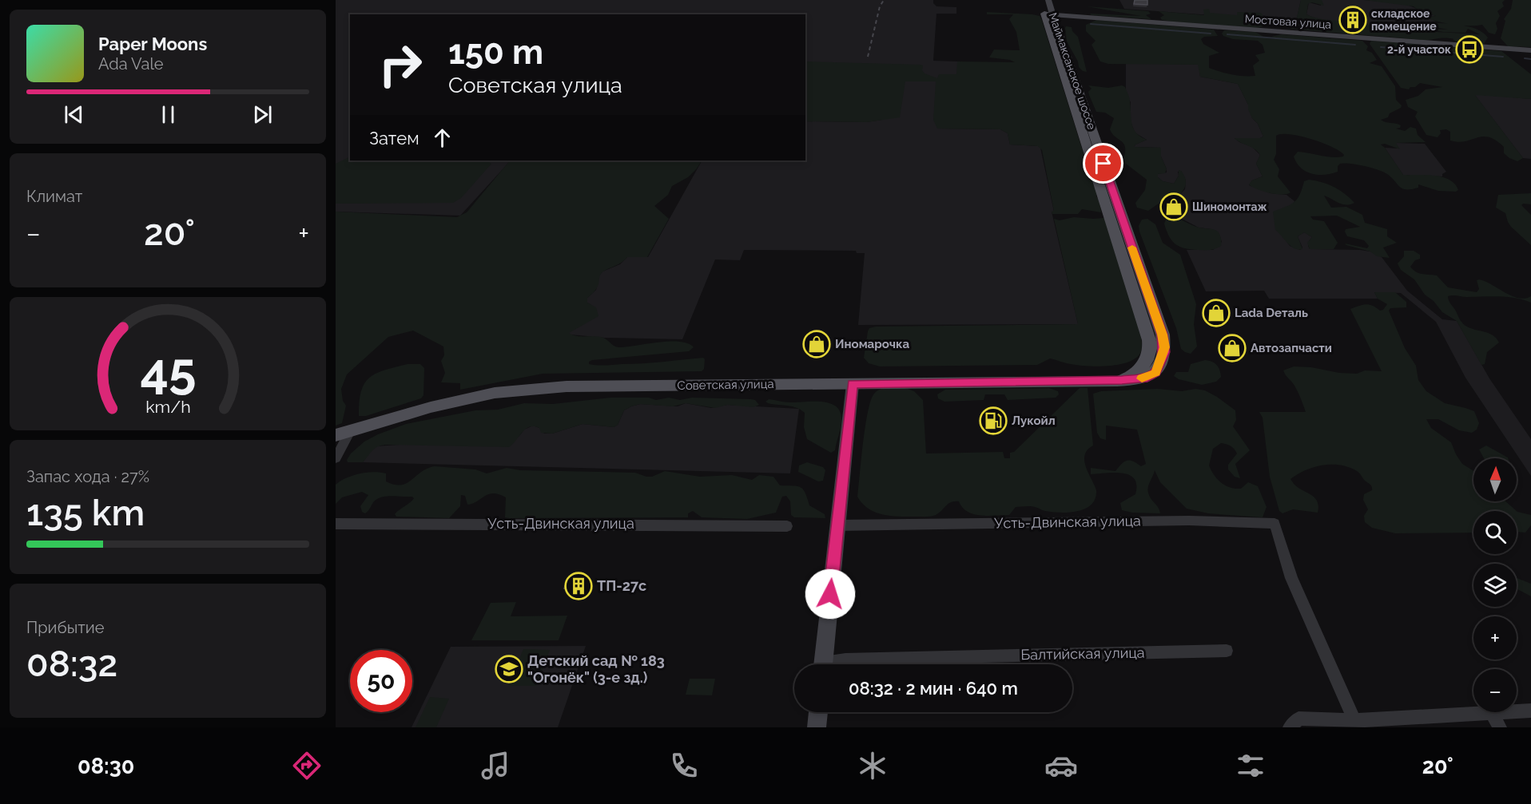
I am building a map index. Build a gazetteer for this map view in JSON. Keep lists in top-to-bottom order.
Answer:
{
  "streets": {
    "main road": ["Мостовая улица", "Маймаксанское шоссе", "Советская улица"],
    "street": ["Усть-Двинская улица", "Балтийская улица"]
  },
  "crossings": [
    ["Мостовая улица", "Маймаксанское шоссе"],
    ["Маймаксанское шоссе", "Советская улица"]
  ],
  "places": {
    "building": ["складское помещение", "ТП-27c"],
    "bus stop": ["2-й участок"],
    "shop": [
      "Шиномонтаж",
      "Lada Dеталь",
      "Иномарочка",
      "Автозапчасти"
    ],
    "fuel station": ["Лукойл"],
    "school or university": ["Детский сад № 183 \"Огонёк\" (3-е зд.)"]
  },
  "north": "top",
  "page": {
    "turn": ["150 m", "Советская улица"],
    "song": ["Paper Moons", "Ada Vale"],
    "then": "Затем",
    "tile": [
      "Климат",
      ["Запас хода · 27%", "135 km"],
      ["Прибытие", "08:32"]
    ],
    "heat": ["−", "20°", "+"],
    "map_buttons": ["+", "−"],
    "limit": "50",
    "trip": "08:32 · 2 мин · 640 m",
    "tabs": ["08:30", "20°"],
    "gauge": ["45", "km/h"]
  }
}
